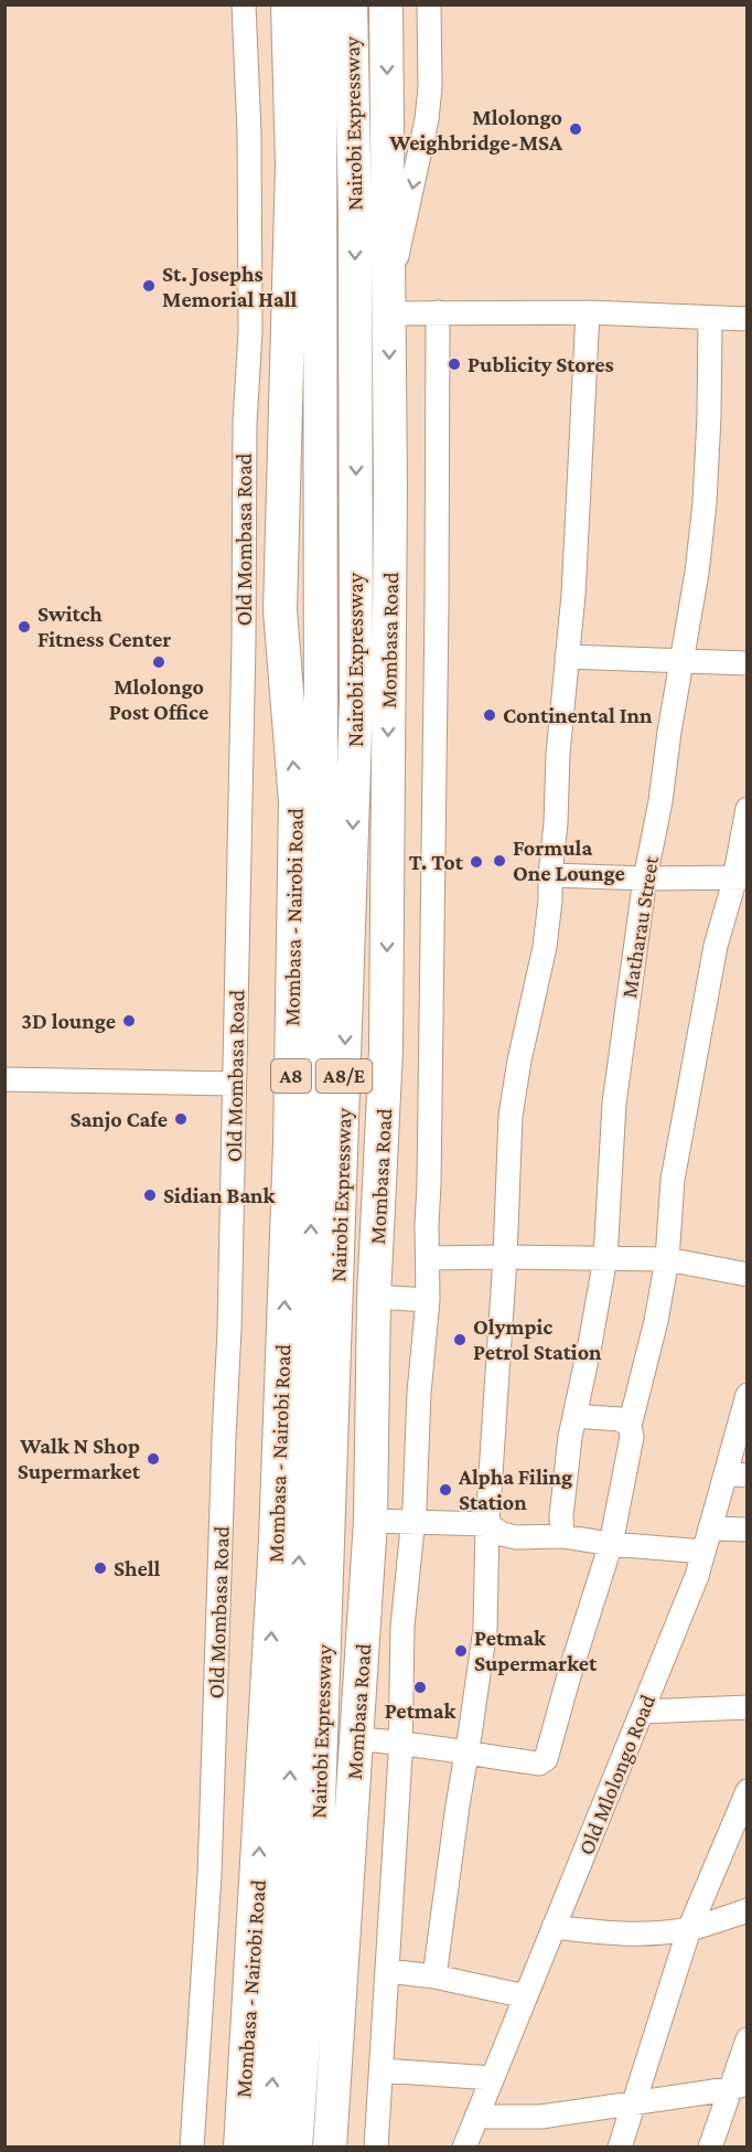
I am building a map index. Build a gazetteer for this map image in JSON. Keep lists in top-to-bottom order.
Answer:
{
  "streets": {
    "highway": [
      "Nairobi Expressway",
      "Mombasa Road",
      "Mombasa - Nairobi Road",
      "A8",
      "A8/E"
    ],
    "street": ["Old Mombasa Road", "Matharau Street", "Old Mlolongo Road"]
  },
  "one_way": ["Mombasa Road", "Mombasa - Nairobi Road"],
  "places": [
    "Mlolongo Weighbridge-MSA",
    "St. Josephs Memorial Hall",
    "Publicity Stores",
    "Switch Fitness Center",
    "Mlolongo Post Office",
    "Continental Inn",
    "Formula One Lounge",
    "T. Tot",
    "3D lounge",
    "Sanjo Cafe",
    "Sidian Bank",
    "Olympic Petrol Station",
    "Walk N Shop Supermarket",
    "Alpha Filing Station",
    "Shell",
    "Petmak Supermarket",
    "Petmak"
  ]
}
